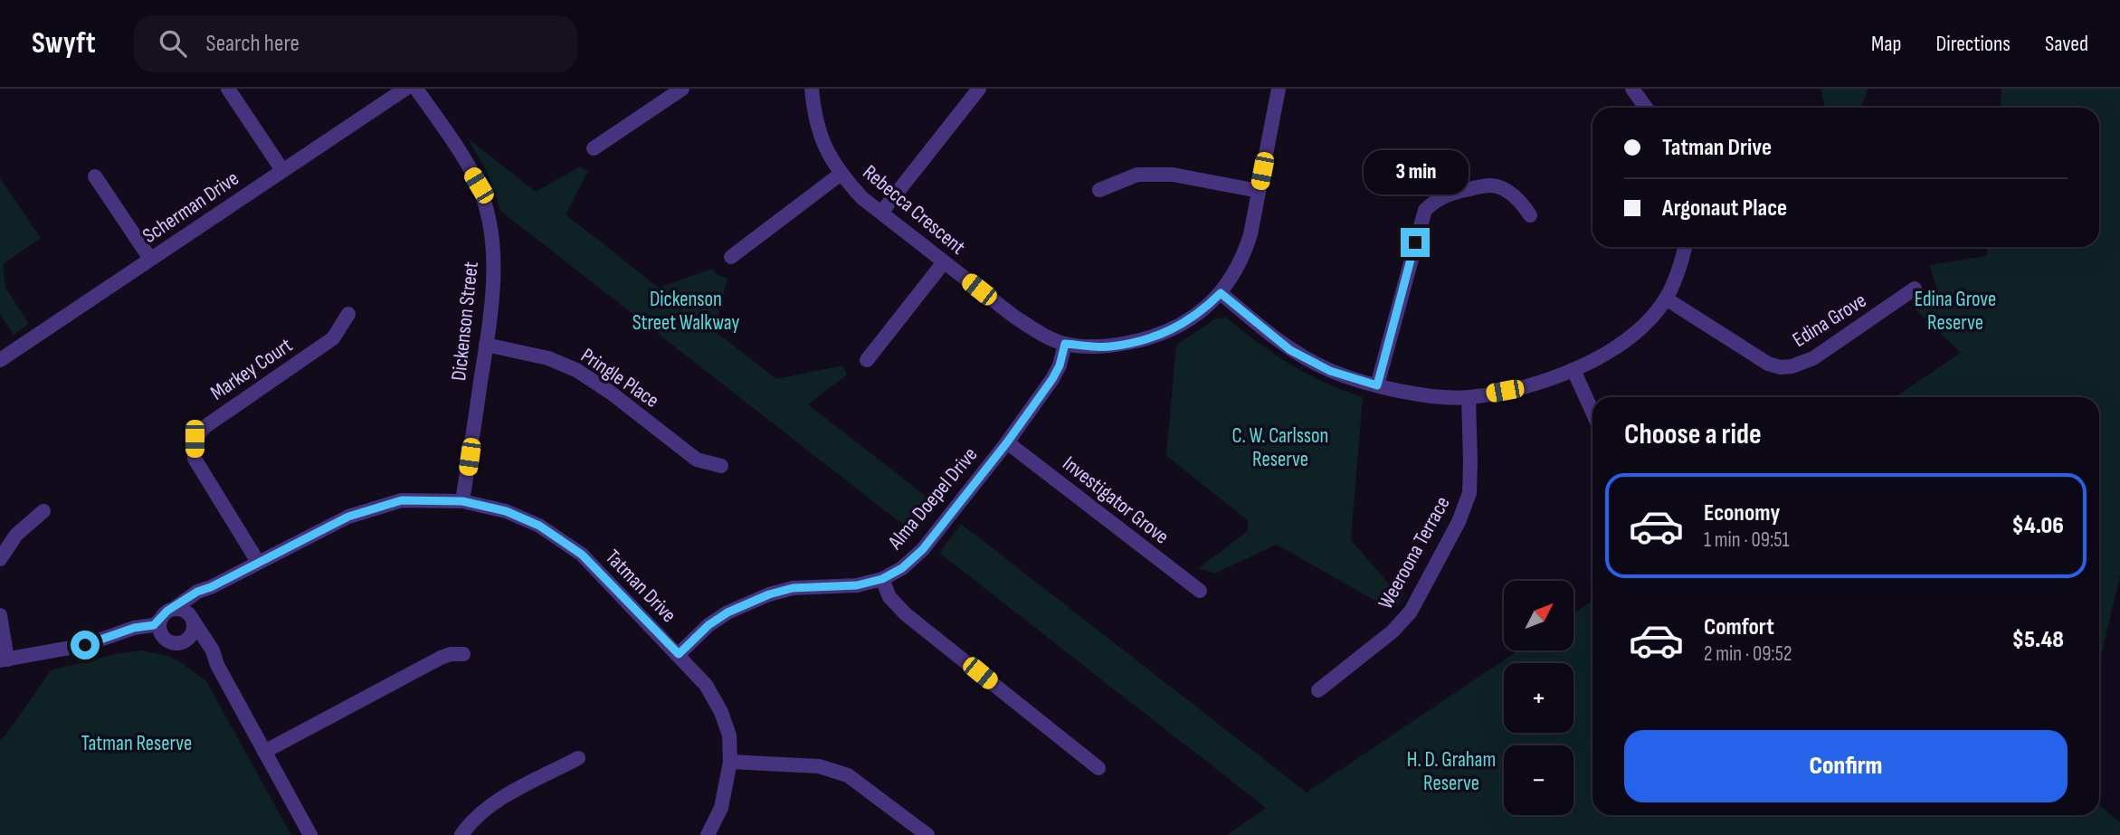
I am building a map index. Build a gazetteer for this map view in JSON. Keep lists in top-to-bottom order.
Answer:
{
  "streets": {
    "street": [
      "Scherman Drive",
      "Rebecca Crescent",
      "Edina Grove",
      "Dickenson Street",
      "Markey Court",
      "Pringle Place",
      "Alma Doepel Drive",
      "Investigator Grove",
      "Weeroona Terrace",
      "Tatman Drive"
    ]
  },
  "crossings": [
    ["Rebecca Crescent", "Alma Doepel Drive"],
    ["Dickenson Street", "Pringle Place"],
    ["Dickenson Street", "Tatman Drive"],
    ["Markey Court", "Tatman Drive"],
    ["Alma Doepel Drive", "Investigator Grove"],
    ["Alma Doepel Drive", "Tatman Drive"]
  ],
  "parks": [
    "Dickenson Street Walkway",
    "Edina Grove Reserve",
    "C. W. Carlsson Reserve",
    "Tatman Reserve",
    "H. D. Graham Reserve"
  ],
  "north": "top right",
  "page": {
    "header": "Swyft",
    "search": "Search here",
    "nav": ["Map", "Directions", "Saved"],
    "banner": ["Tatman Drive", "Argonaut Place"],
    "bubble": "3 min",
    "heading": "Choose a ride",
    "list": [
      {
        "name": "Economy",
        "note": "1 min · 09:51",
        "value": "$4.06"
      },
      {
        "name": "Comfort",
        "note": "2 min · 09:52",
        "value": "$5.48"
      }
    ],
    "map_buttons": ["+", "−"],
    "buttons": "Confirm"
  }
}
